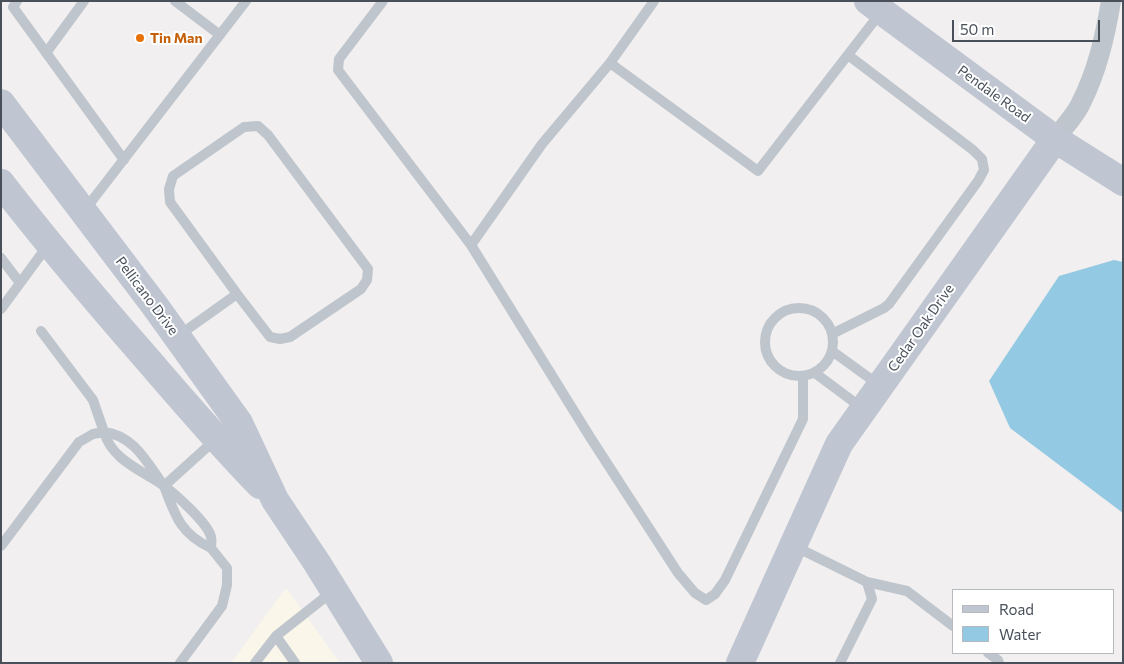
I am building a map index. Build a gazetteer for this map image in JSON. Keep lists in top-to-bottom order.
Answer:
{
  "streets": {
    "main road": ["Pendale Road", "Pellicano Drive", "Cedar Oak Drive"]
  },
  "crossings": [
    ["Pendale Road", "Cedar Oak Drive"]
  ],
  "places": ["Tin Man"],
  "legend": ["Road", "Water"],
  "scale_bar": "50 m"
}
